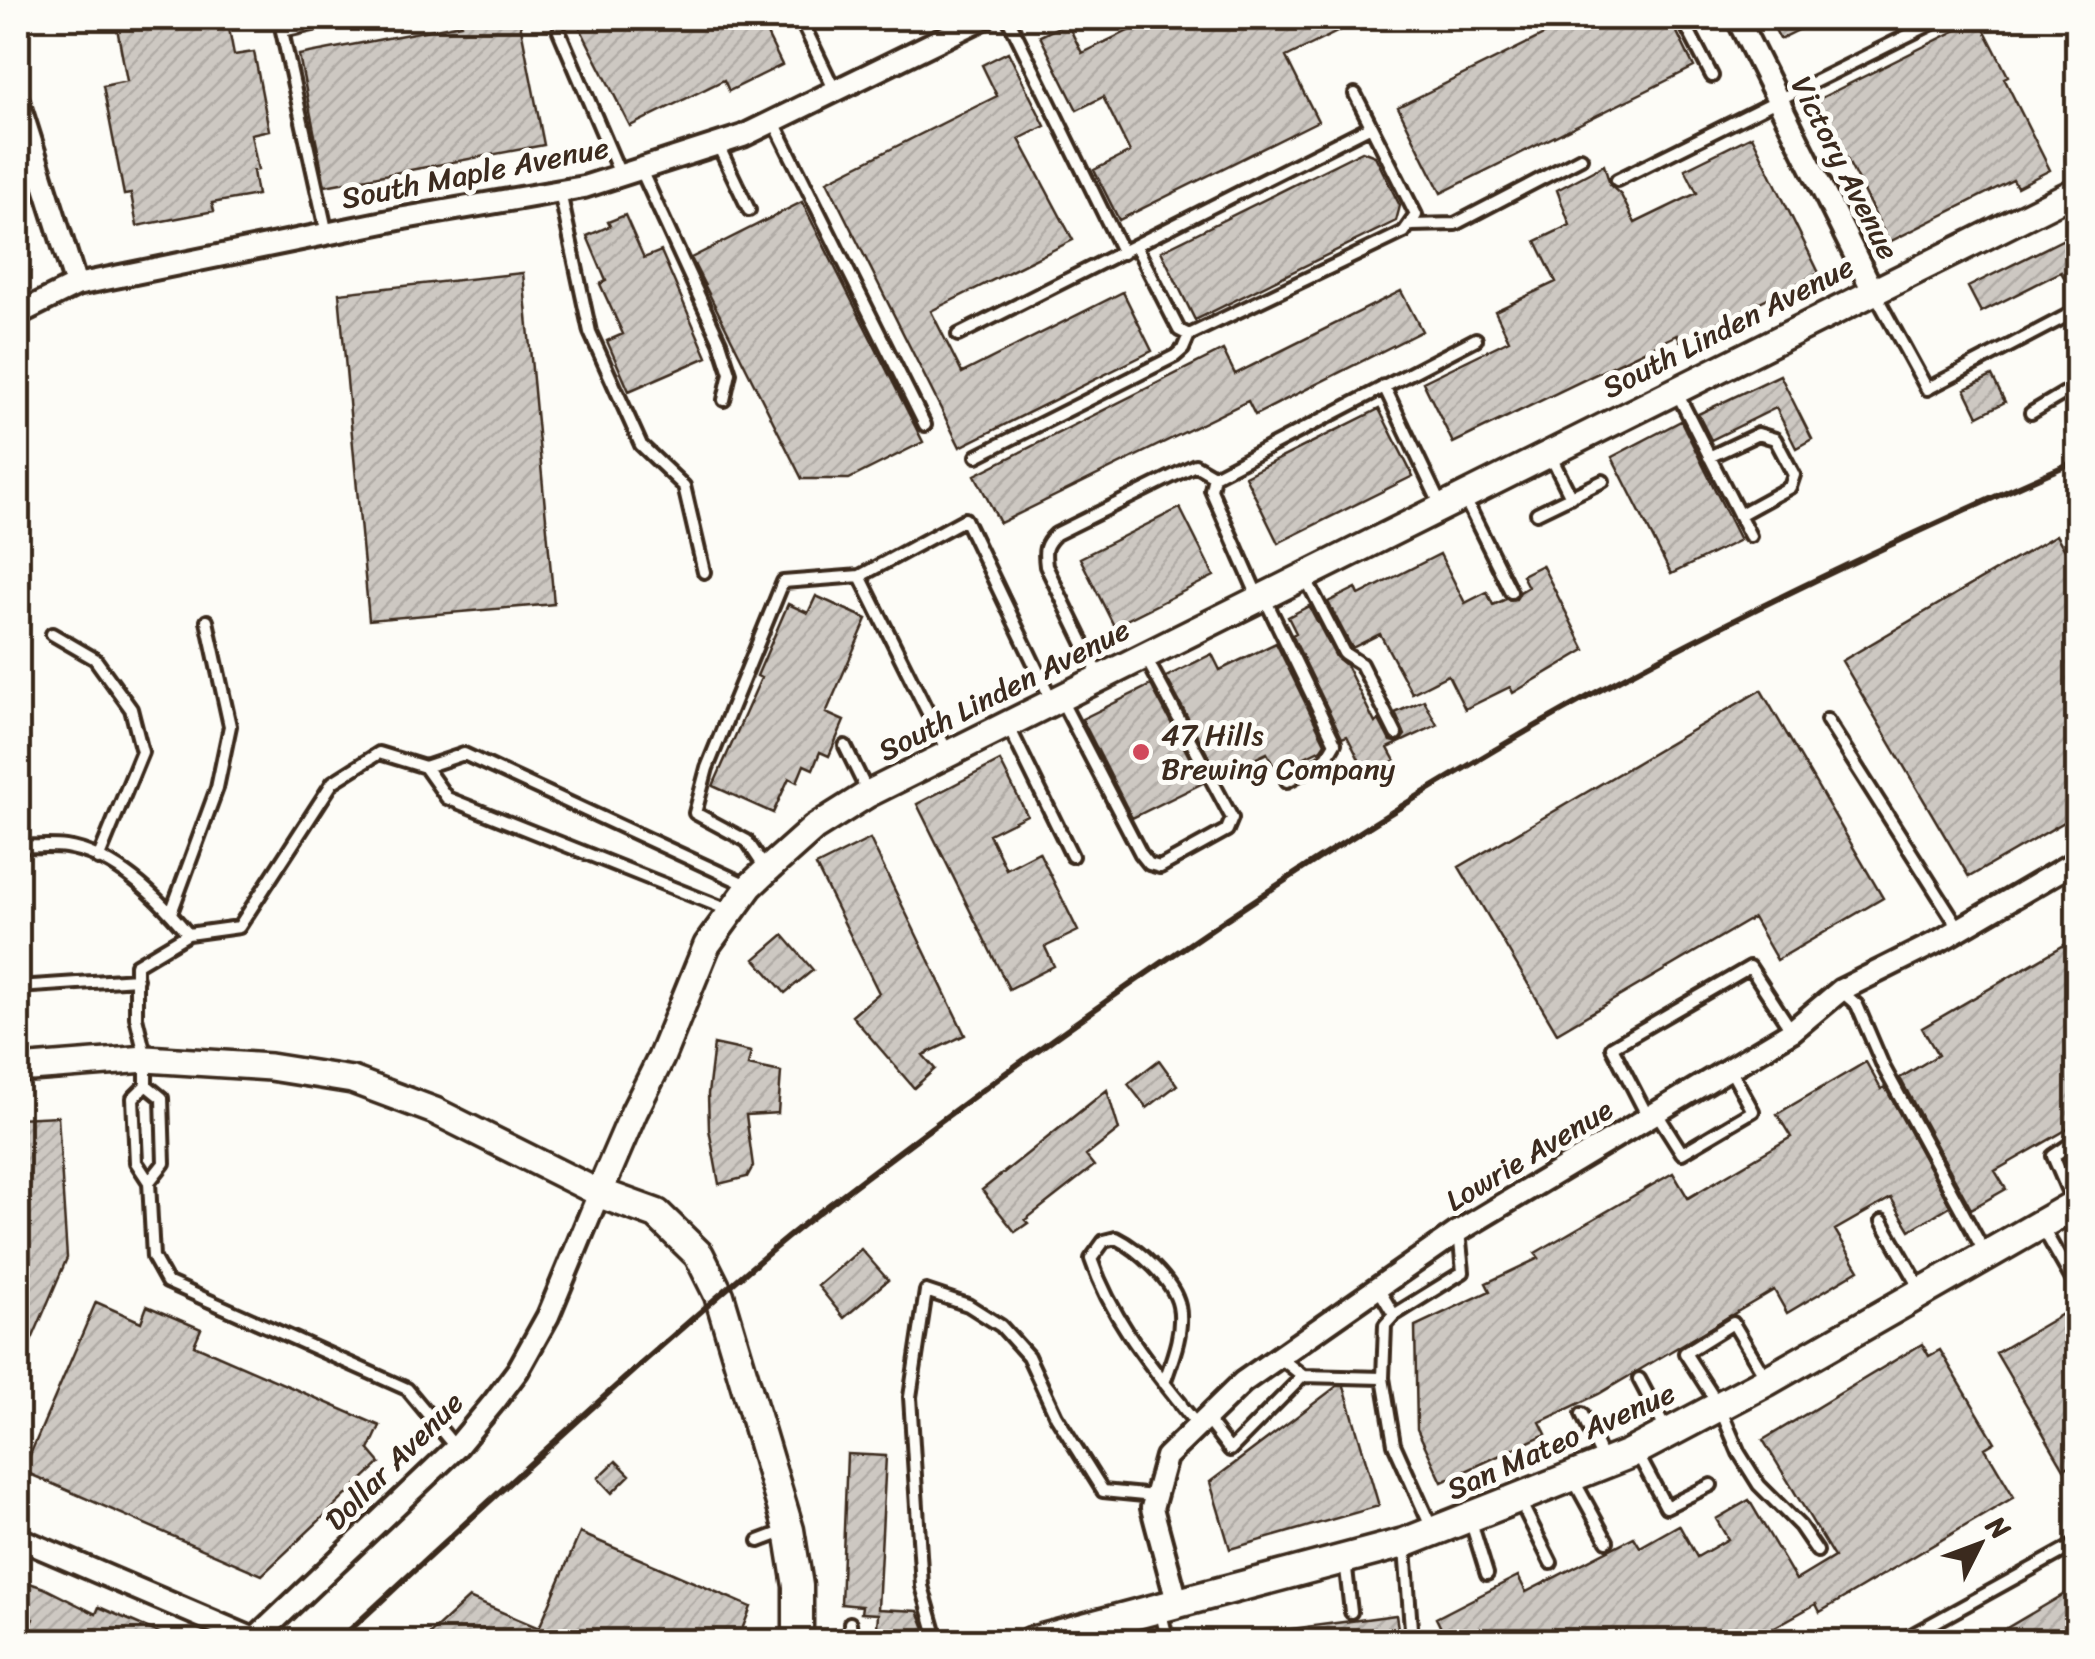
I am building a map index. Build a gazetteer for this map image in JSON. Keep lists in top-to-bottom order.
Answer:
{
  "streets": {
    "main road": ["San Mateo Avenue"],
    "street": [
      "Victory Avenue",
      "South Maple Avenue",
      "South Linden Avenue",
      "Lowrie Avenue",
      "Dollar Avenue"
    ]
  },
  "crossings": [
    ["Victory Avenue", "South Linden Avenue"],
    ["South Linden Avenue", "Dollar Avenue"],
    ["Lowrie Avenue", "San Mateo Avenue"]
  ],
  "places": ["47 Hills Brewing Company"],
  "north": "top right"
}
